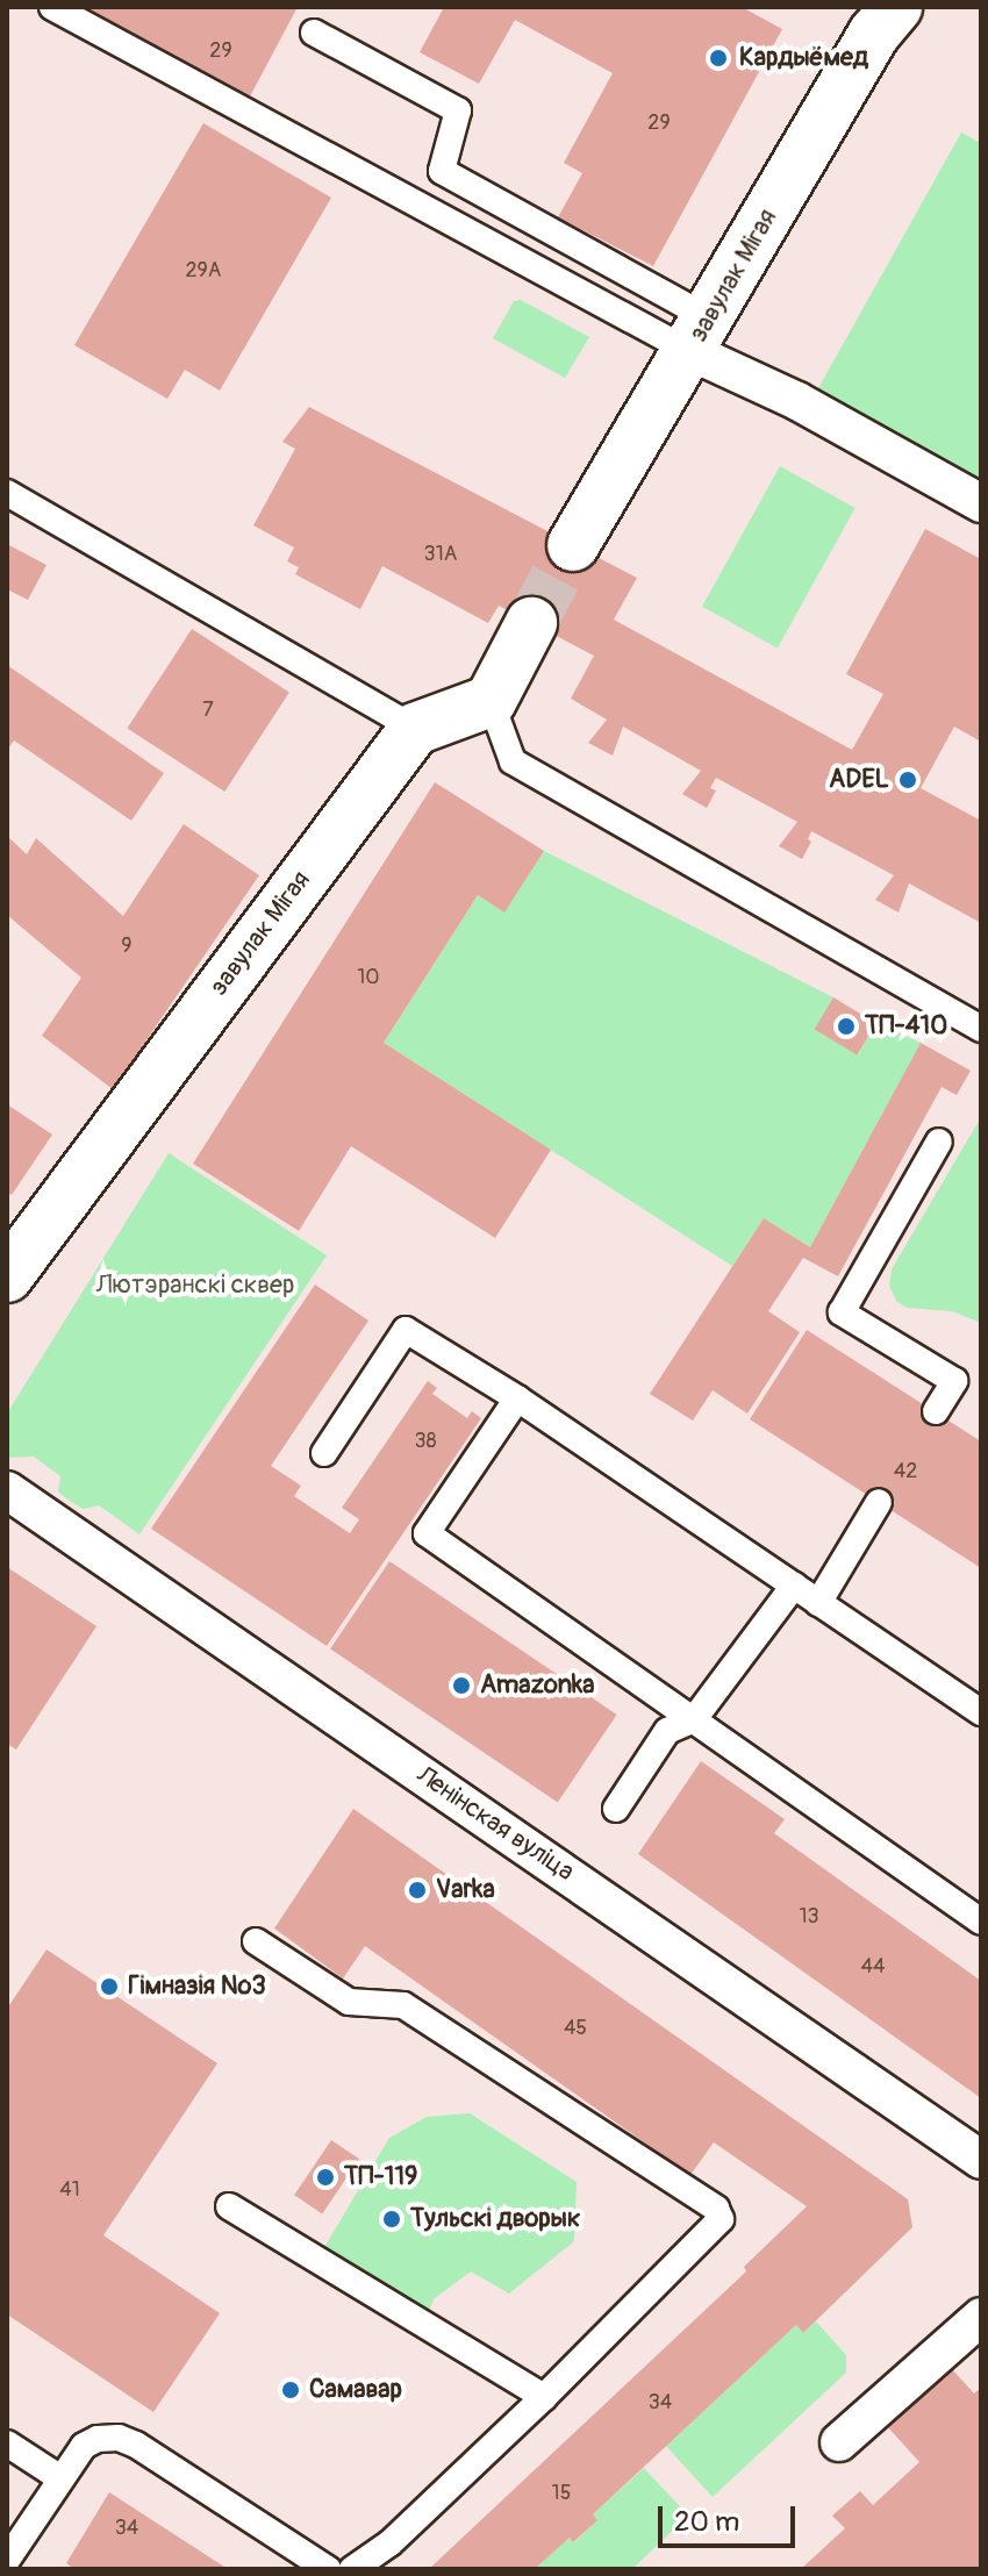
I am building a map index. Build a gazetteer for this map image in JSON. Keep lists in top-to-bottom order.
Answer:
{
  "streets": {
    "street": ["завулак Мігая", "Ленінская вуліца"]
  },
  "parks": ["Лютэранскі сквер"],
  "places": [
    "Кардыёмед",
    "ADEL",
    "ТП-410",
    "Amazonka",
    "Varka",
    "Гімназія №3",
    "ТП-119",
    "Тульскі дворык",
    "Самавар"
  ],
  "house_numbers": [
    "29",
    "29",
    "29А",
    "31А",
    "7",
    "9",
    "10",
    "38",
    "42",
    "13",
    "44",
    "45",
    "41",
    "34",
    "15",
    "34"
  ],
  "scale_bar": "20 m"
}
